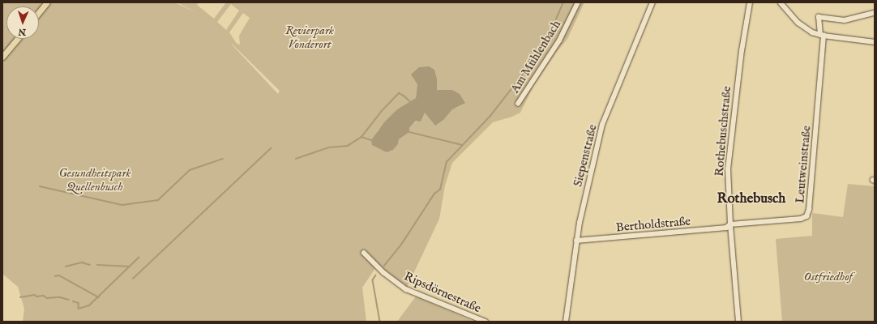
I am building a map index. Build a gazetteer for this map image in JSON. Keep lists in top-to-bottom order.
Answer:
{
  "streets": {
    "street": [
      "Am Mühlenbach",
      "Rothebuschstraße",
      "Siepenstraße",
      "Leutweinstraße",
      "Bertholdstraße",
      "Ripsdörnestraße"
    ]
  },
  "crossings": [
    ["Rothebuschstraße", "Leutweinstraße"],
    ["Rothebuschstraße", "Bertholdstraße"],
    ["Siepenstraße", "Bertholdstraße"],
    ["Leutweinstraße", "Bertholdstraße"]
  ],
  "districts": ["Rothebusch"],
  "parks": ["Revierpark Vonderort", "Gesundheitspark Quellenbusch", "Ostfriedhof"],
  "north": "bottom"
}
